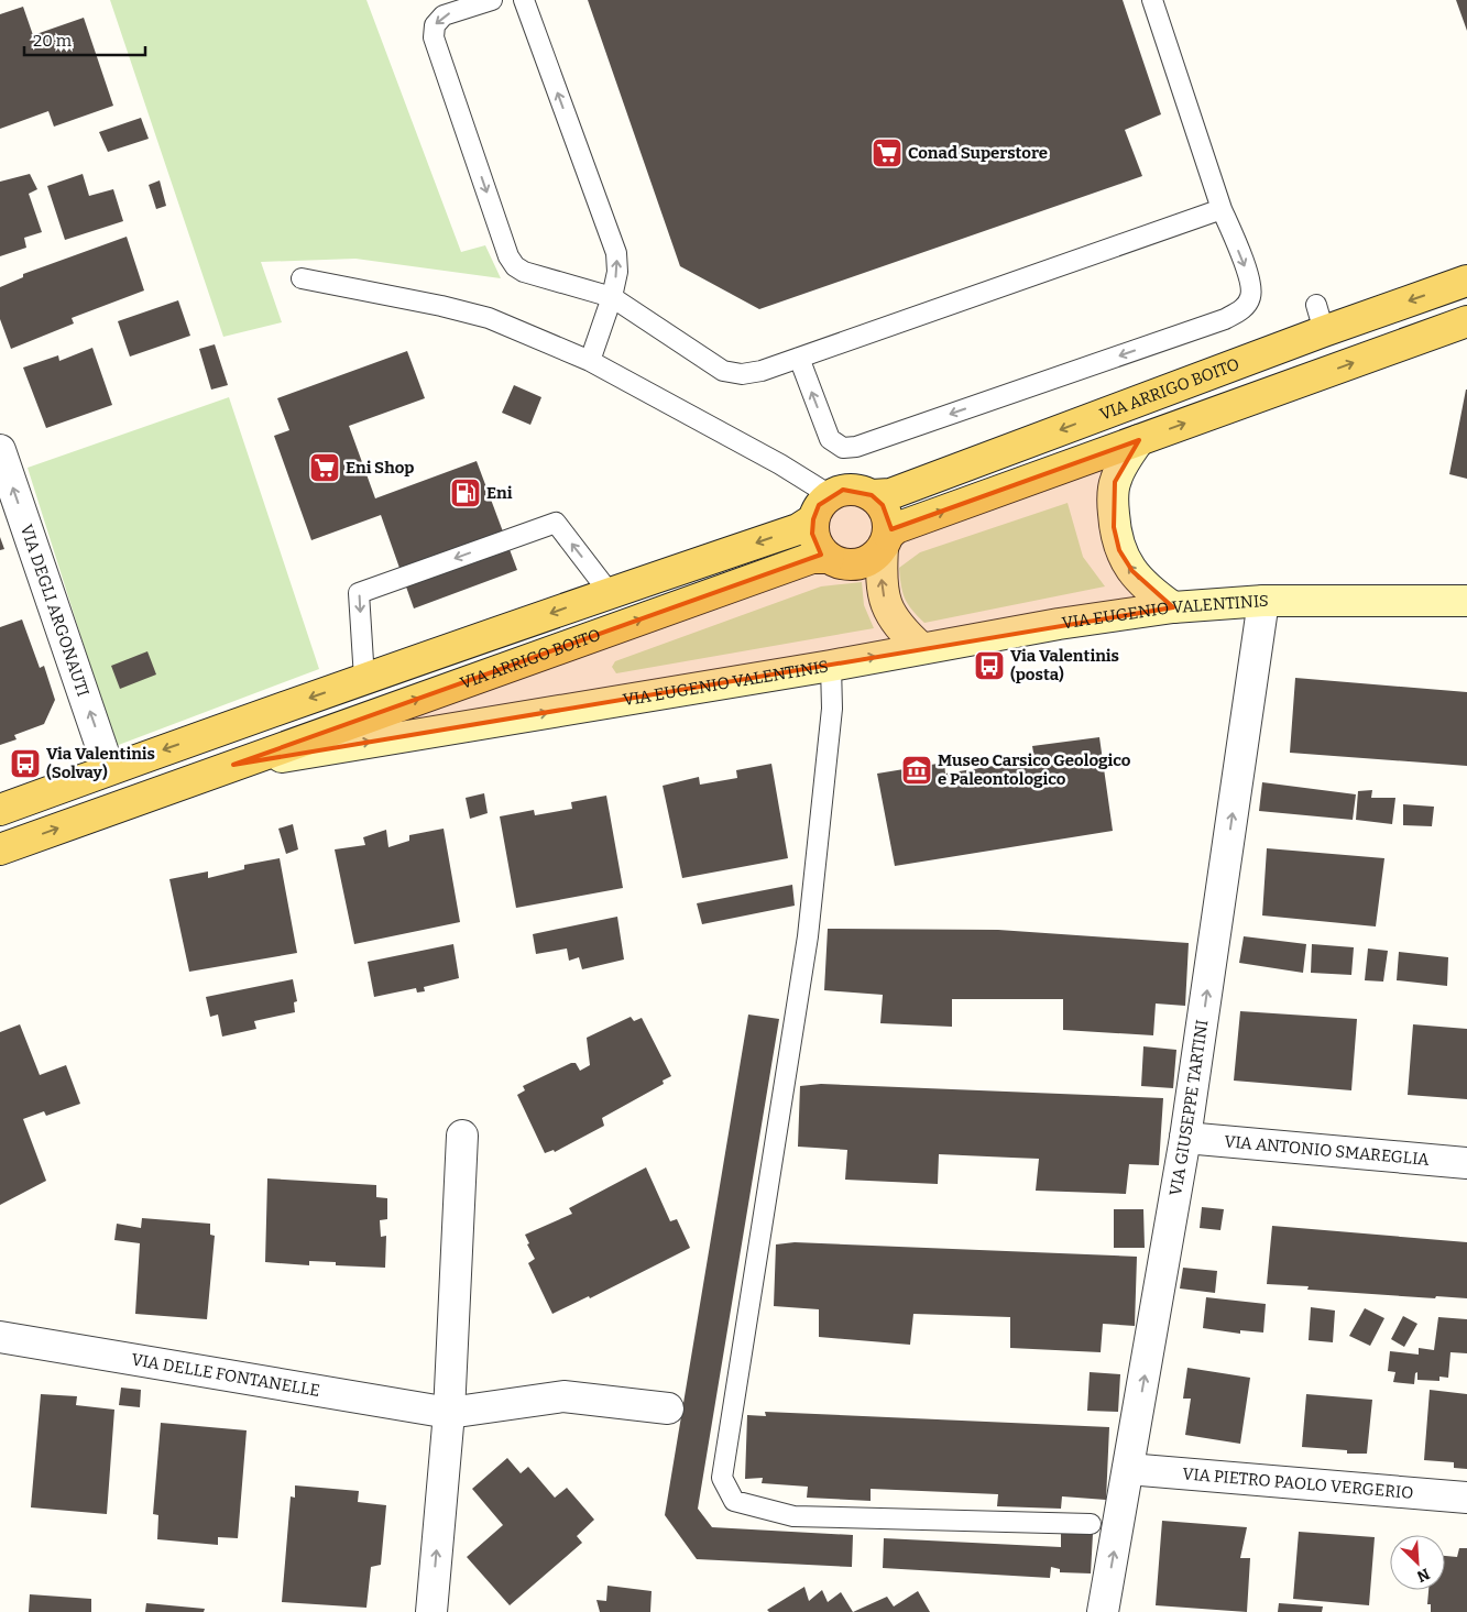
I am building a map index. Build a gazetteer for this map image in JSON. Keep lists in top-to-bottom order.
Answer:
{
  "streets": {
    "main road": ["VIA ARRIGO BOITO", "VIA EUGENIO VALENTINIS"],
    "street": [
      "VIA DEGLI ARGONAUTI",
      "VIA GIUSEPPE TARTINI",
      "VIA ANTONIO SMAREGLIA",
      "VIA DELLE FONTANELLE",
      "VIA PIETRO PAOLO VERGERIO"
    ]
  },
  "crossings": [
    ["VIA ARRIGO BOITO", "VIA EUGENIO VALENTINIS"],
    ["VIA EUGENIO VALENTINIS", "VIA GIUSEPPE TARTINI"],
    ["VIA GIUSEPPE TARTINI", "VIA ANTONIO SMAREGLIA"],
    ["VIA GIUSEPPE TARTINI", "VIA PIETRO PAOLO VERGERIO"]
  ],
  "one_way": ["VIA DEGLI ARGONAUTI", "VIA GIUSEPPE TARTINI"],
  "places": {
    "supermarket": ["Conad Superstore", "Eni Shop"],
    "fuel station": ["Eni"],
    "bus stop": ["Via Valentinis (posta)", "Via Valentinis (Solvay)"],
    "museum": ["Museo Carsico Geologico e Paleontologico"]
  },
  "scale_bar": "20 m",
  "north": "bottom right"
}
